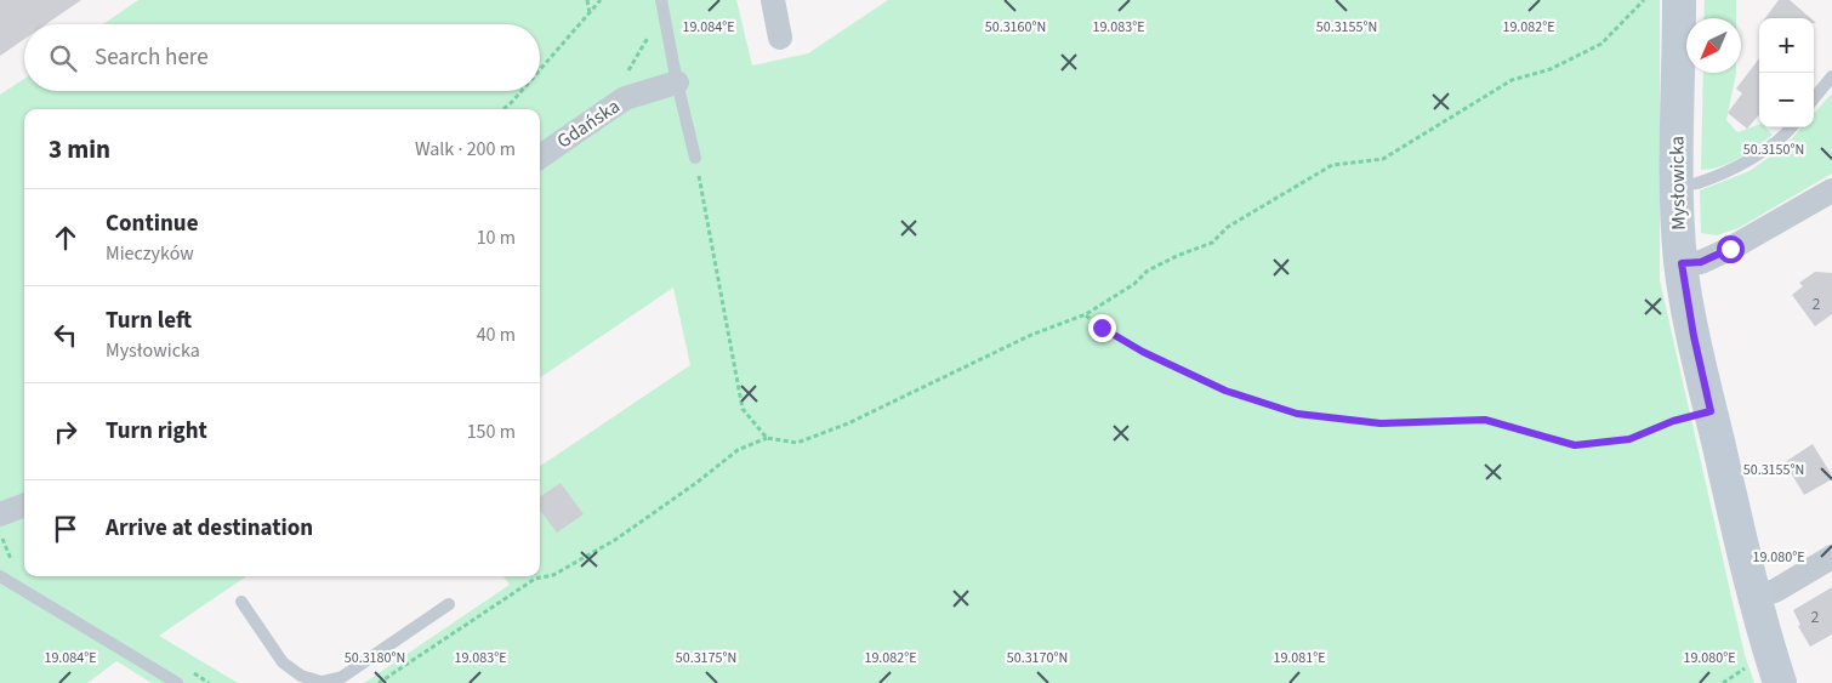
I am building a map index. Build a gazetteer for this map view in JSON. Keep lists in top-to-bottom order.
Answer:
{
  "streets": {
    "street": ["Gdańska", "Mysłowicka"]
  },
  "house_numbers": ["2", "2"],
  "north": "bottom left",
  "page": {
    "map_buttons": ["+", "−"],
    "search": "Search here",
    "heading": ["3 min", "Walk · 200 m"],
    "list": [
      ["Continue", "Mieczyków", "10 m"],
      ["Turn left", "Mysłowicka", "40 m"],
      ["Turn right", "150 m"],
      "Arrive at destination"
    ]
  },
  "coordinates": [
    "50.3160°N",
    "50.3155°N",
    "19.082°E",
    "19.084°E",
    "19.083°E",
    "50.3150°N",
    "19.080°E",
    "19.081°E",
    "50.3180°N",
    "50.3175°N",
    "50.3170°N"
  ]
}
